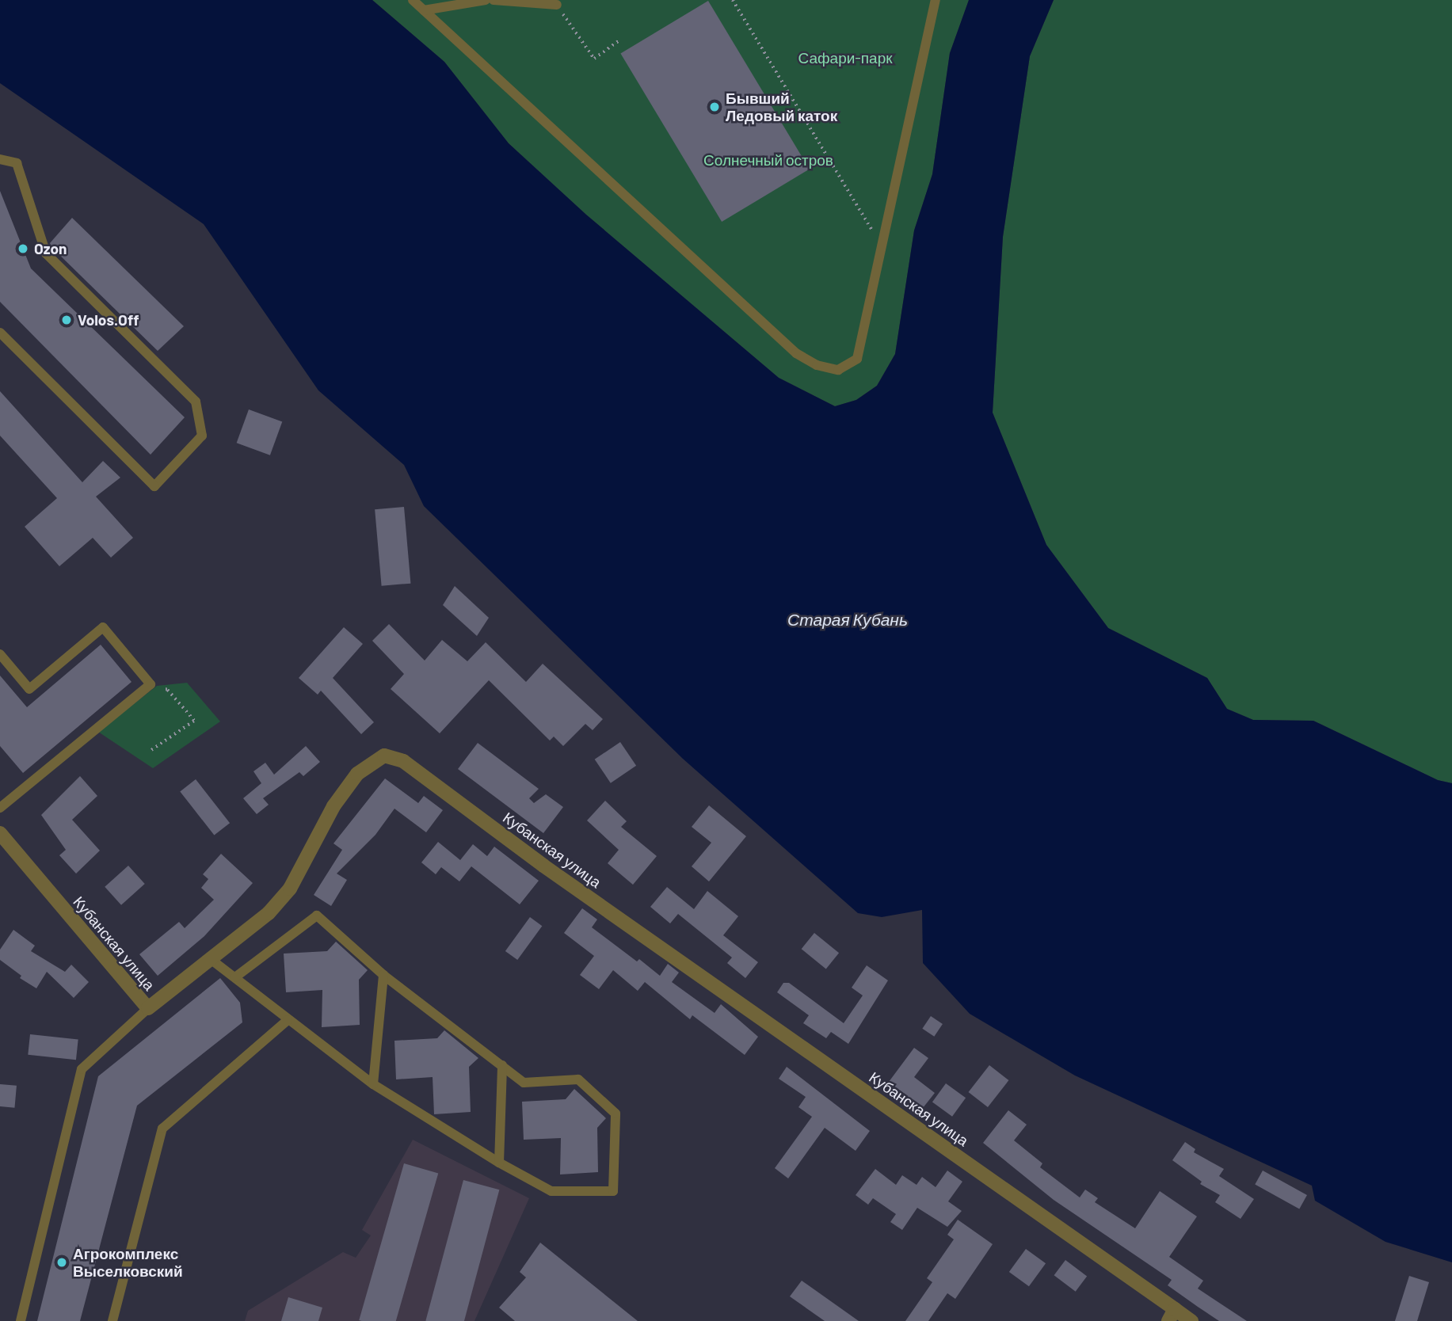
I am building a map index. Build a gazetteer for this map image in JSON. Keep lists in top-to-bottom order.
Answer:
{
  "streets": {
    "street": ["Кубанская улица"]
  },
  "water": ["Старая Кубань"],
  "parks": ["Сафари-парк", "Солнечный остров"],
  "places": [
    "Бывший Ледовый каток",
    "Ozon",
    "Volos.Off",
    "Агрокомплекс Выселковский"
  ]
}
